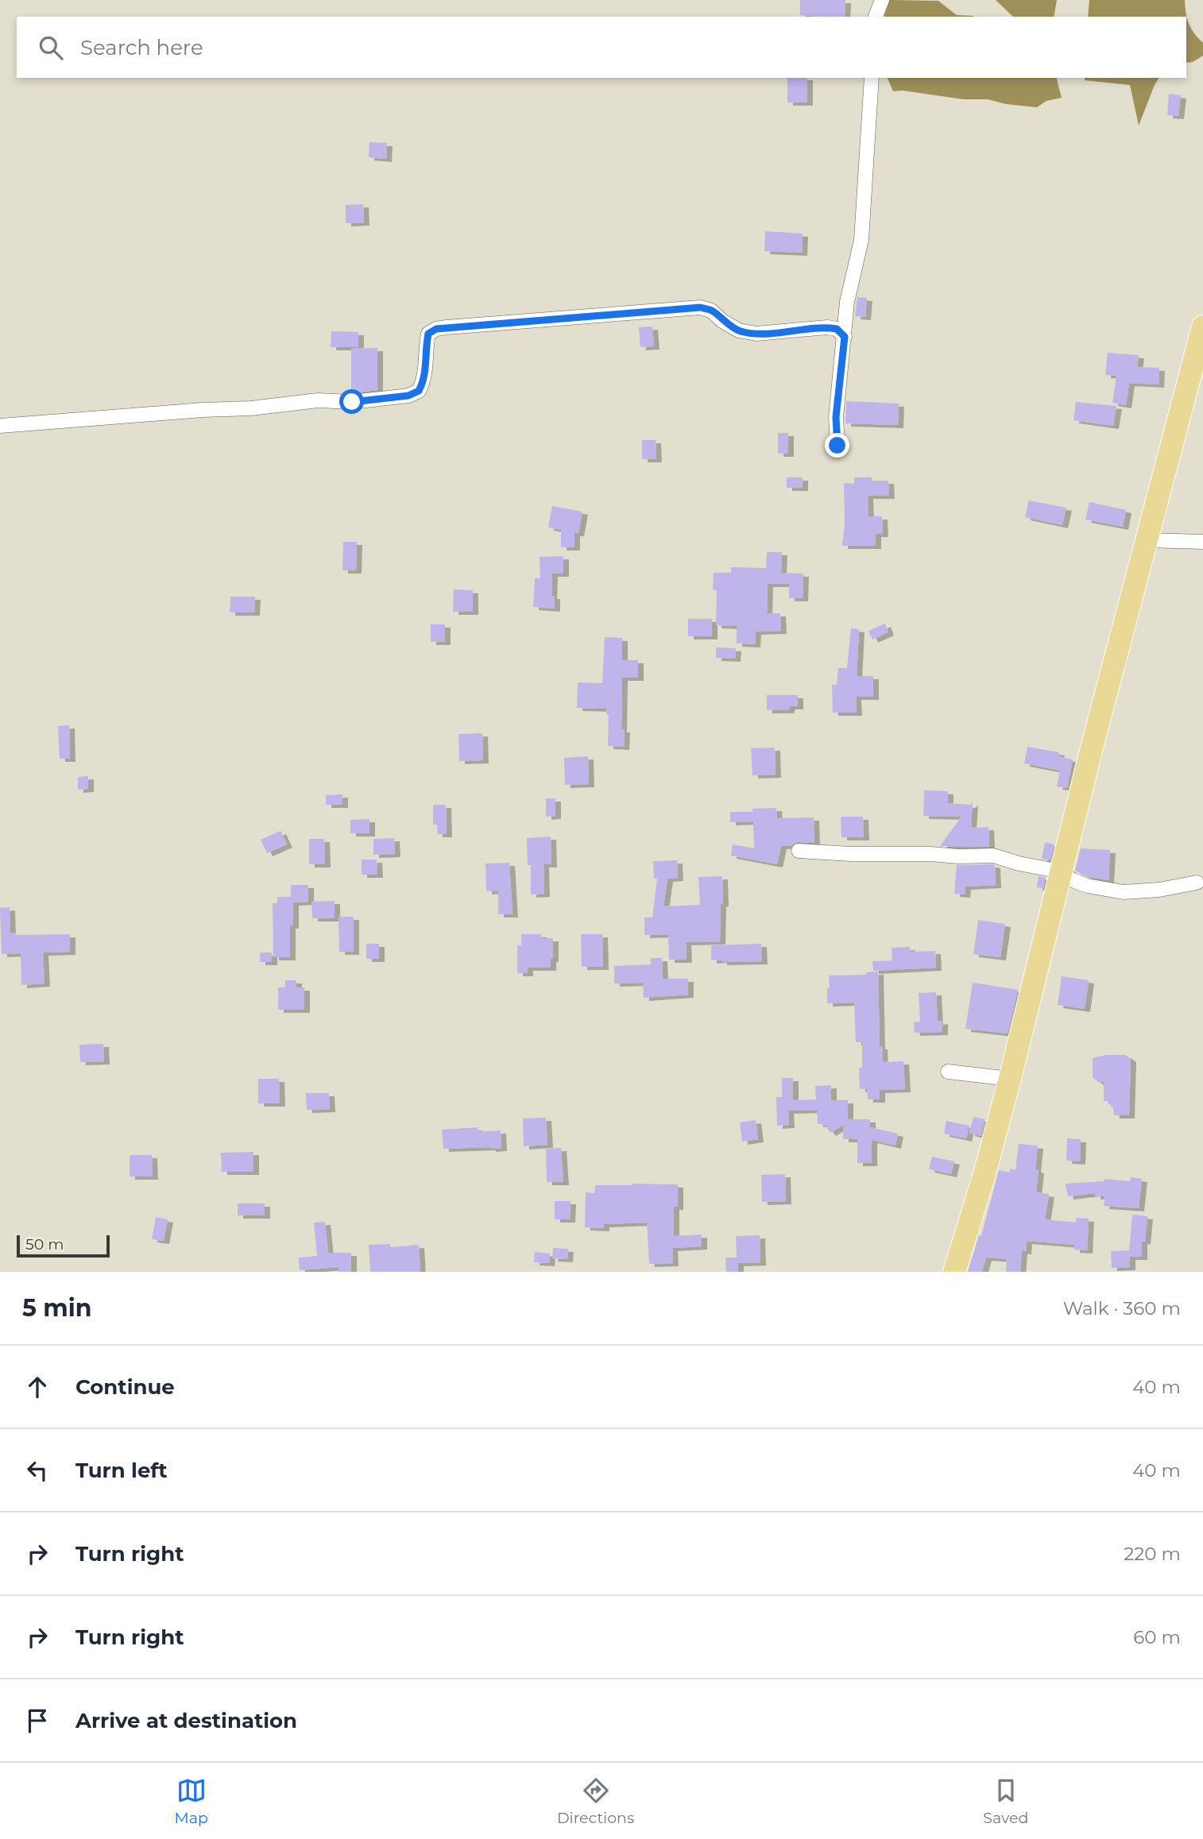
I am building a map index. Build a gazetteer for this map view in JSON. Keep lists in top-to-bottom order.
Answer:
{
  "scale_bar": "50 m",
  "page": {
    "search": "Search here",
    "scale": "50 m",
    "heading": ["5 min", "Walk · 360 m"],
    "list": [
      ["Continue", "40 m"],
      ["Turn left", "40 m"],
      ["Turn right", "220 m"],
      ["Turn right", "60 m"],
      "Arrive at destination"
    ],
    "nav": ["Map", "Directions", "Saved"]
  }
}
